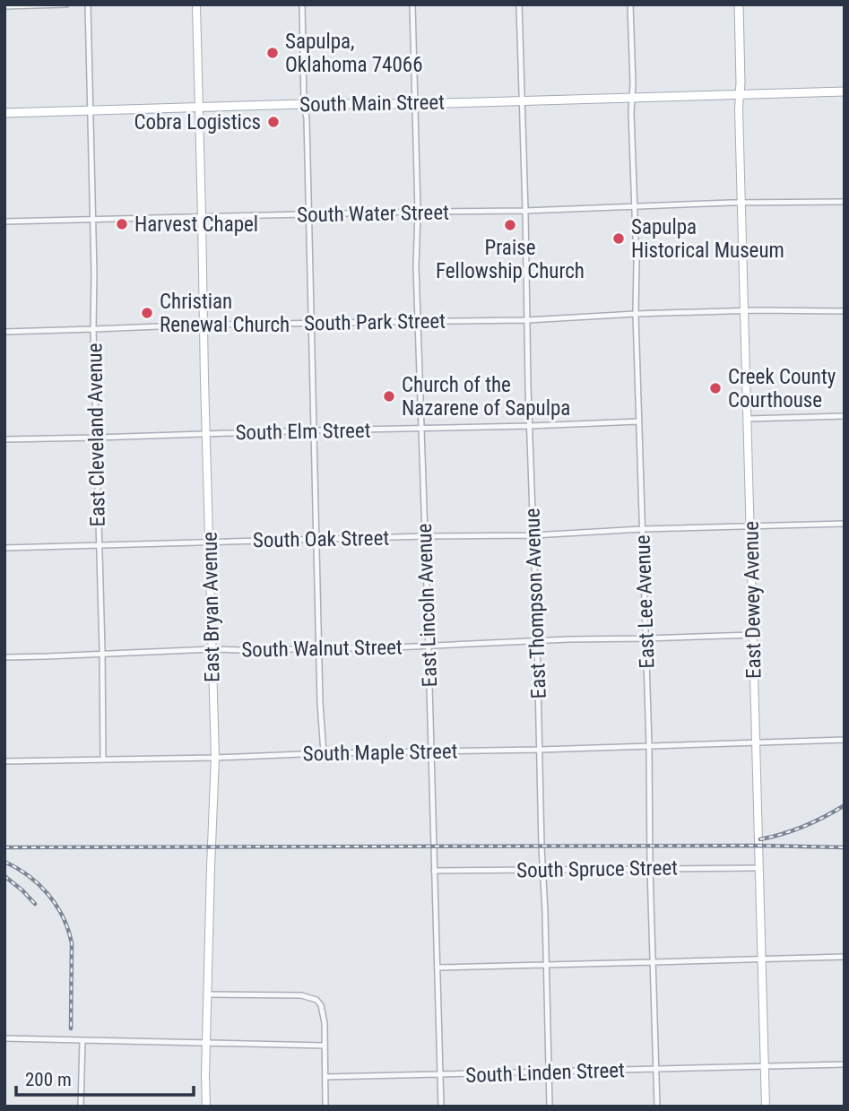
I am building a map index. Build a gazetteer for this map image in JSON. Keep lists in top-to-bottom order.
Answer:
{
  "streets": {
    "main road": ["South Main Street"],
    "street": [
      "South Water Street",
      "South Park Street",
      "South Elm Street",
      "East Cleveland Avenue",
      "South Oak Street",
      "East Dewey Avenue",
      "East Lee Avenue",
      "East Thompson Avenue",
      "East Lincoln Avenue",
      "East Bryan Avenue",
      "South Walnut Street",
      "South Maple Street",
      "South Spruce Street",
      "South Linden Street"
    ]
  },
  "crossings": [
    ["South Main Street", "East Cleveland Avenue"],
    ["South Main Street", "East Dewey Avenue"],
    ["South Main Street", "East Lee Avenue"],
    ["South Main Street", "East Thompson Avenue"],
    ["South Main Street", "East Lincoln Avenue"],
    ["South Main Street", "East Bryan Avenue"],
    ["South Water Street", "East Cleveland Avenue"],
    ["South Water Street", "East Dewey Avenue"],
    ["South Water Street", "East Lee Avenue"],
    ["South Water Street", "East Thompson Avenue"],
    ["South Water Street", "East Lincoln Avenue"],
    ["South Water Street", "East Bryan Avenue"],
    ["South Park Street", "East Cleveland Avenue"],
    ["South Park Street", "East Dewey Avenue"],
    ["South Park Street", "East Lee Avenue"],
    ["South Park Street", "East Thompson Avenue"],
    ["South Park Street", "East Lincoln Avenue"],
    ["South Park Street", "East Bryan Avenue"],
    ["South Elm Street", "East Cleveland Avenue"],
    ["South Elm Street", "East Lee Avenue"],
    ["South Elm Street", "East Thompson Avenue"],
    ["South Elm Street", "East Lincoln Avenue"],
    ["South Elm Street", "East Bryan Avenue"],
    ["East Cleveland Avenue", "South Oak Street"],
    ["East Cleveland Avenue", "South Walnut Street"],
    ["East Cleveland Avenue", "South Maple Street"],
    ["South Oak Street", "East Dewey Avenue"],
    ["South Oak Street", "East Lee Avenue"],
    ["South Oak Street", "East Thompson Avenue"],
    ["South Oak Street", "East Lincoln Avenue"],
    ["South Oak Street", "East Bryan Avenue"],
    ["East Dewey Avenue", "South Walnut Street"],
    ["East Dewey Avenue", "South Maple Street"],
    ["East Dewey Avenue", "South Spruce Street"],
    ["East Dewey Avenue", "South Linden Street"],
    ["East Lee Avenue", "South Walnut Street"],
    ["East Lee Avenue", "South Maple Street"],
    ["East Lee Avenue", "South Spruce Street"],
    ["East Lee Avenue", "South Linden Street"],
    ["East Thompson Avenue", "South Walnut Street"],
    ["East Thompson Avenue", "South Maple Street"],
    ["East Thompson Avenue", "South Spruce Street"],
    ["East Thompson Avenue", "South Linden Street"],
    ["East Lincoln Avenue", "South Walnut Street"],
    ["East Lincoln Avenue", "South Maple Street"],
    ["East Lincoln Avenue", "South Spruce Street"],
    ["East Lincoln Avenue", "South Linden Street"],
    ["East Bryan Avenue", "South Walnut Street"],
    ["East Bryan Avenue", "South Maple Street"]
  ],
  "places": [
    "Sapulpa, Oklahoma 74066",
    "Cobra Logistics",
    "Harvest Chapel",
    "Praise Fellowship Church",
    "Sapulpa Historical Museum",
    "Christian Renewal Church",
    "Creek County Courthouse",
    "Church of the Nazarene of Sapulpa"
  ],
  "scale_bar": "200 m"
}
